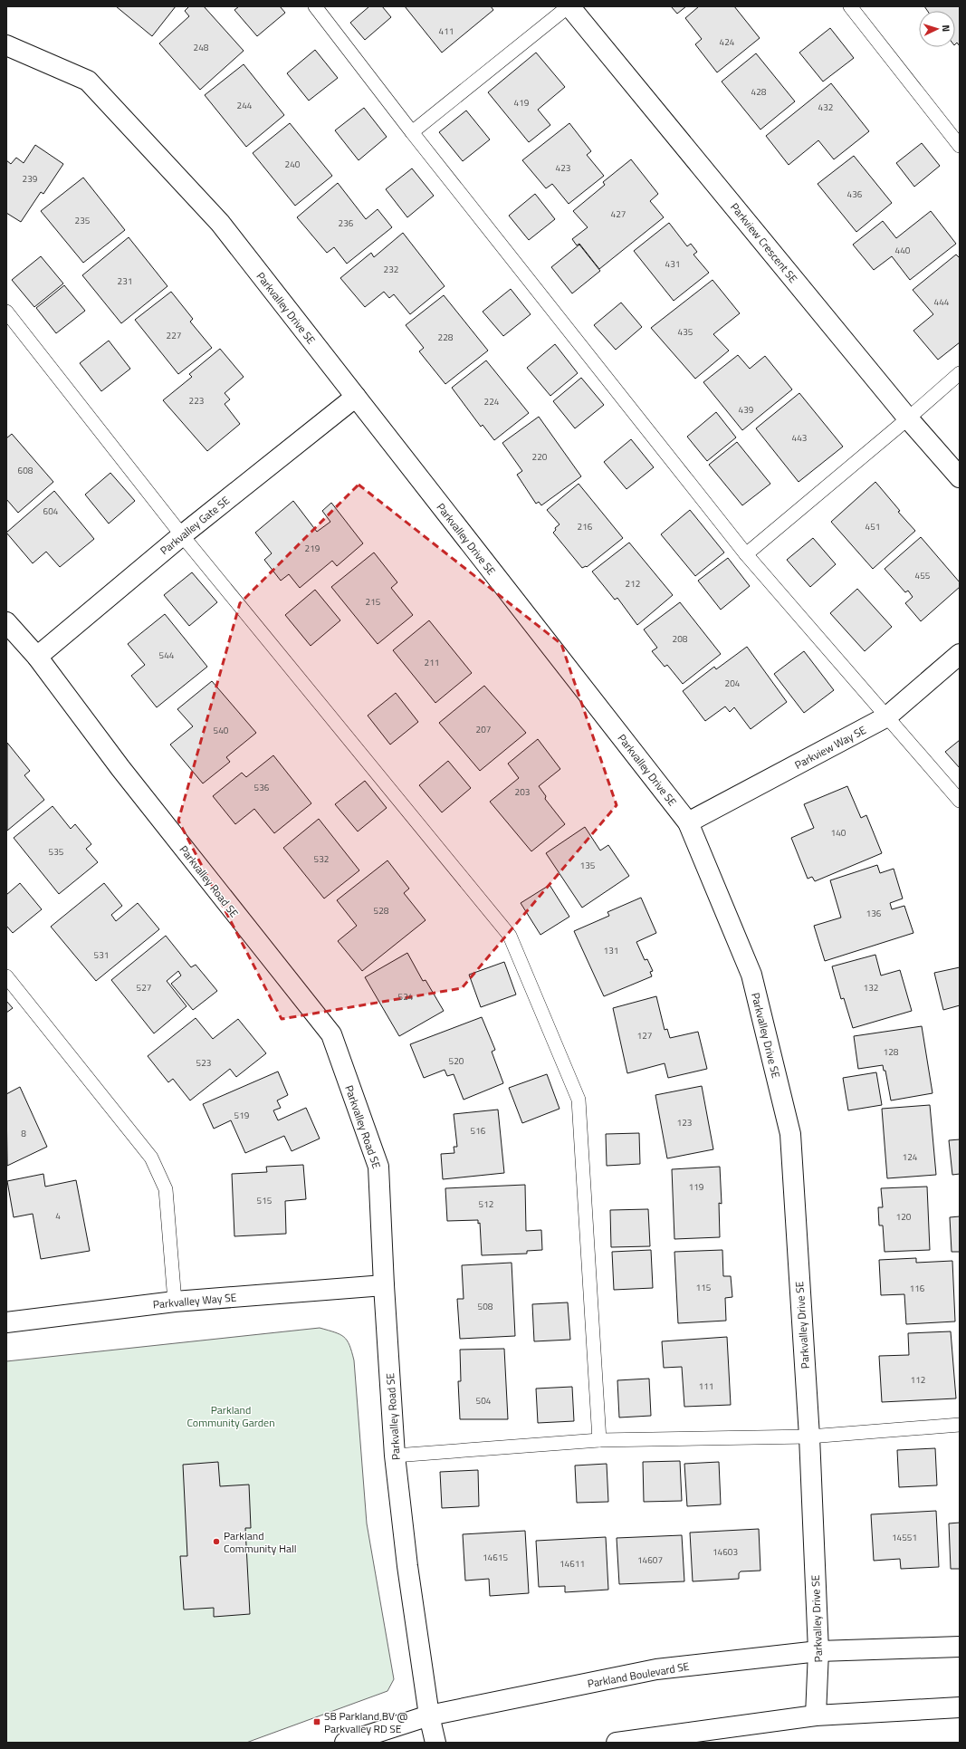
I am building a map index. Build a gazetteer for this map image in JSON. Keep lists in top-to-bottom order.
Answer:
{
  "streets": {
    "street": [
      "Parkview Crescent SE",
      "Parkvalley Drive SE",
      "Parkvalley Gate SE",
      "Parkview Way SE",
      "Parkvalley Road SE",
      "Parkvalley Way SE",
      "Parkland Boulevard SE"
    ]
  },
  "crossings": [
    ["Parkvalley Drive SE", "Parkvalley Gate SE"],
    ["Parkvalley Drive SE", "Parkview Way SE"],
    ["Parkvalley Drive SE", "Parkland Boulevard SE"],
    ["Parkvalley Gate SE", "Parkvalley Road SE"],
    ["Parkvalley Road SE", "Parkvalley Way SE"],
    ["Parkvalley Road SE", "Parkland Boulevard SE"]
  ],
  "parks": ["Parkland Community Garden"],
  "places": {
    "other": ["Parkland Community Hall"],
    "transit": ["SB Parkland BV @ Parkvalley RD SE"]
  },
  "house_numbers": [
    "411",
    "424",
    "248",
    "428",
    "419",
    "244",
    "432",
    "240",
    "423",
    "239",
    "436",
    "427",
    "235",
    "236",
    "440",
    "431",
    "232",
    "231",
    "444",
    "435",
    "227",
    "228",
    "223",
    "224",
    "439",
    "443",
    "220",
    "608",
    "604",
    "216",
    "451",
    "219",
    "455",
    "212",
    "215",
    "208",
    "544",
    "211",
    "204",
    "207",
    "540",
    "536",
    "203",
    "140",
    "535",
    "532",
    "135",
    "528",
    "136",
    "131",
    "531",
    "527",
    "132",
    "524",
    "127",
    "128",
    "520",
    "523",
    "519",
    "123",
    "516",
    "8",
    "124",
    "119",
    "515",
    "512",
    "4",
    "120",
    "115",
    "116",
    "508",
    "112",
    "111",
    "504",
    "14551",
    "14603",
    "14615",
    "14607",
    "14611"
  ],
  "north": "right"
}
